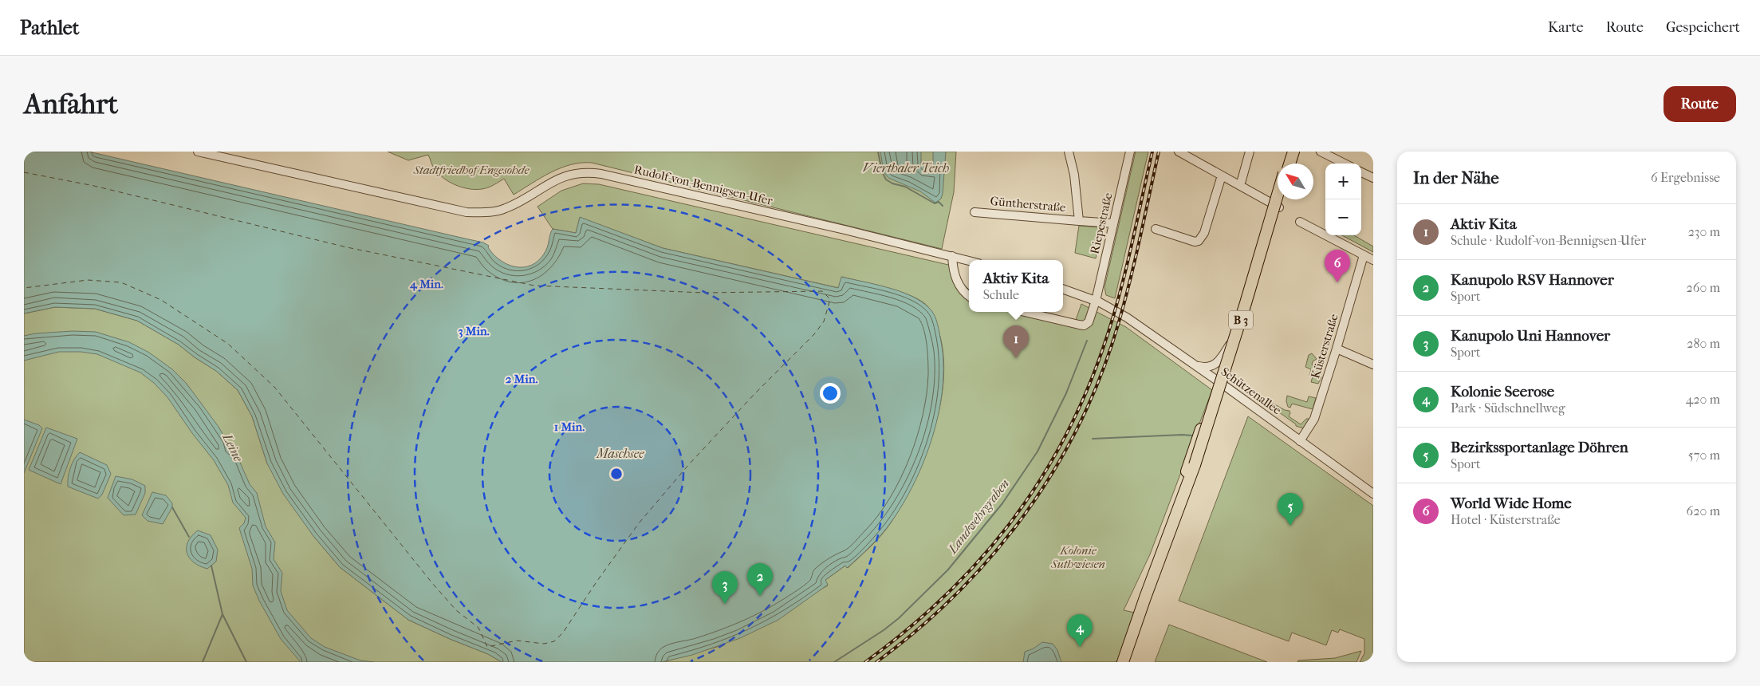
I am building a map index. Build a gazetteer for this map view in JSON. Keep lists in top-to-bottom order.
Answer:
{
  "streets": {
    "highway": ["B 3"],
    "street": [
      "Rudolf-von-Bennigsen-Ufer",
      "Güntherstraße",
      "Riepestraße",
      "Küsterstraße",
      "Schützenallee"
    ]
  },
  "crossings": [
    ["Güntherstraße", "Riepestraße"],
    ["Riepestraße", "Schützenallee"],
    ["Küsterstraße", "Schützenallee"]
  ],
  "water": [
    "Vierthaler Teich",
    "Leine",
    "Maschsee",
    "Landwehrgraben"
  ],
  "parks": ["Stadtfriedhof Engesohde", "Kolonie Suthwiesen"],
  "north": "top left",
  "page": {
    "header": "Pathlet",
    "nav": ["Karte", "Route", "Gespeichert"],
    "buttons": "Route",
    "title": "Anfahrt",
    "heading": ["In der Nähe", "6 Ergebnisse"],
    "map_buttons": ["+", "−"],
    "list": [
      {
        "mark": "1",
        "name": "Aktiv Kita",
        "note": "Schule · Rudolf-von-Bennigsen-Ufer",
        "value": "230 m"
      },
      {
        "mark": "2",
        "name": "Kanupolo RSV Hannover",
        "note": "Sport",
        "value": "260 m"
      },
      {
        "mark": "3",
        "name": "Kanupolo Uni Hannover",
        "note": "Sport",
        "value": "280 m"
      },
      {
        "mark": "4",
        "name": "Kolonie Seerose",
        "note": "Park · Südschnellweg",
        "value": "420 m"
      },
      {
        "mark": "5",
        "name": "Bezirkssportanlage Döhren",
        "note": "Sport",
        "value": "570 m"
      },
      {
        "mark": "6",
        "name": "World Wide Home",
        "note": "Hotel · Küsterstraße",
        "value": "620 m"
      }
    ],
    "pins": [
      "6",
      "1",
      "5",
      "2",
      "3",
      "4"
    ],
    "popup": ["Aktiv Kita", "Schule"]
  },
  "rings": [
    "4 Min.",
    "3 Min.",
    "2 Min.",
    "1 Min."
  ]
}
